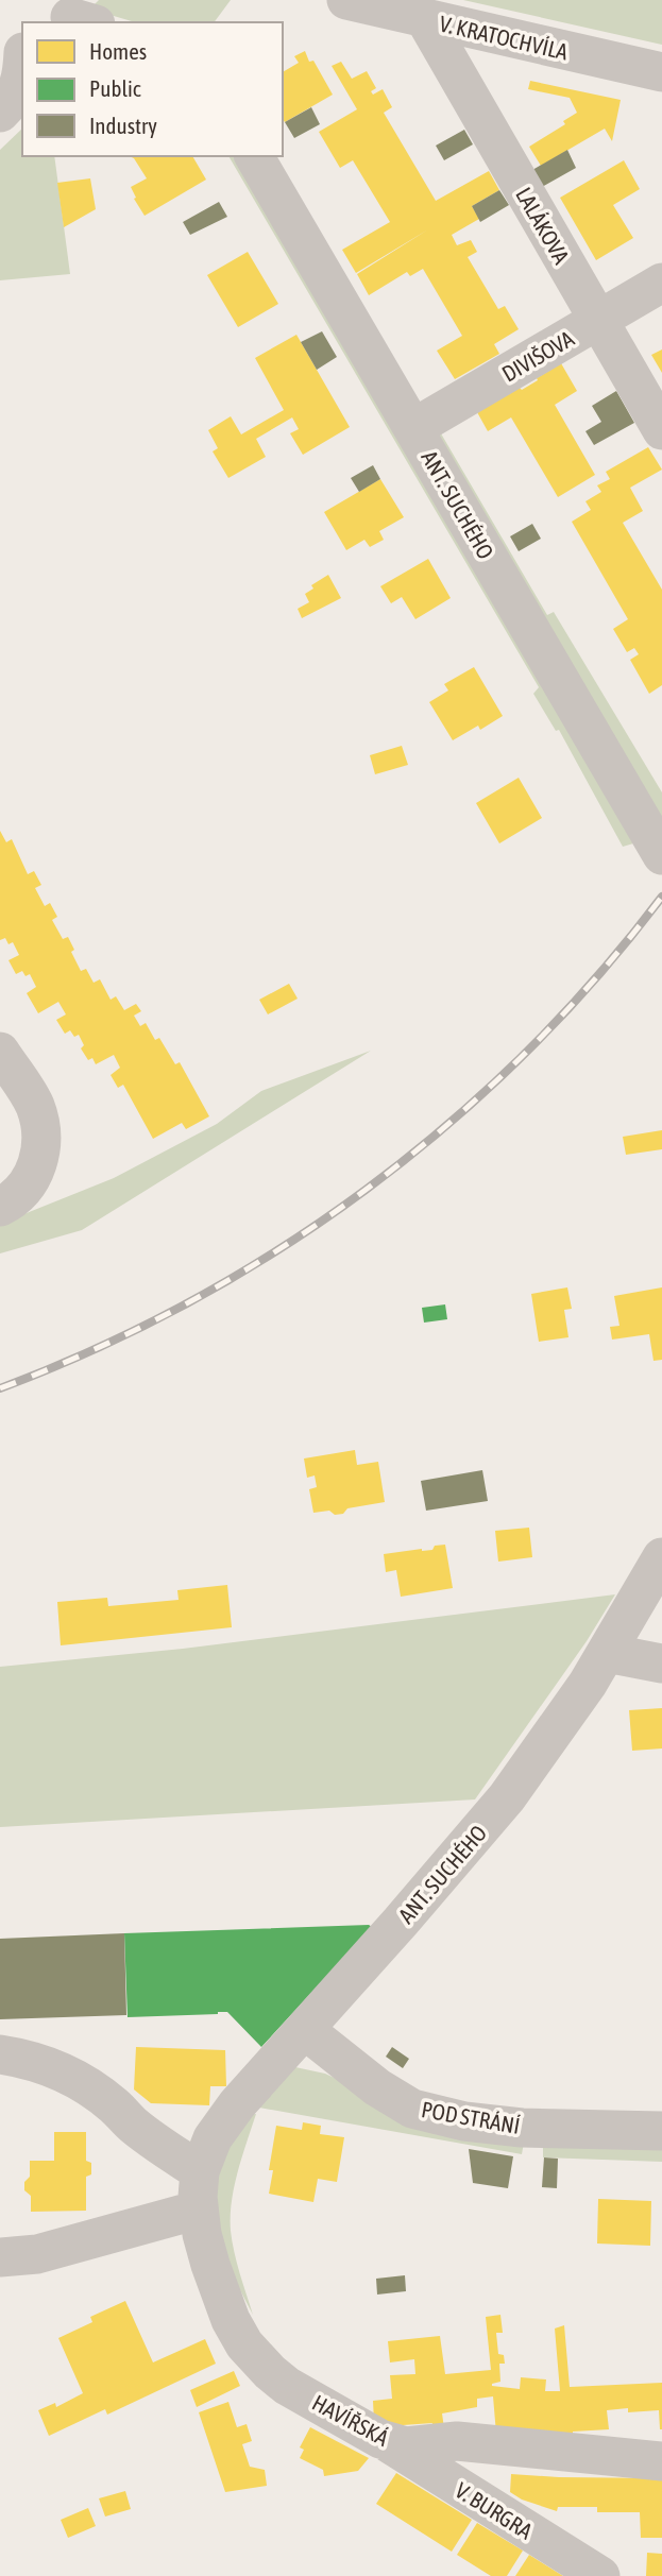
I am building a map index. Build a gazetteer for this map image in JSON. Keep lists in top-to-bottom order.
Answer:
{
  "streets": {
    "street": [
      "V. KRATOCHVÍLA",
      "LALÁKOVA",
      "DIVIŠOVA",
      "ANT. SUCHÉHO",
      "POD STRÁNÍ",
      "HAVÍŘSKÁ",
      "V. BURGRA"
    ]
  },
  "crossings": [
    ["V. KRATOCHVÍLA", "LALÁKOVA"],
    ["LALÁKOVA", "DIVIŠOVA"],
    ["DIVIŠOVA", "ANT. SUCHÉHO"],
    ["ANT. SUCHÉHO", "POD STRÁNÍ"],
    ["ANT. SUCHÉHO", "HAVÍŘSKÁ"],
    ["HAVÍŘSKÁ", "V. BURGRA"]
  ],
  "legend": ["Homes", "Public", "Industry"]
}
